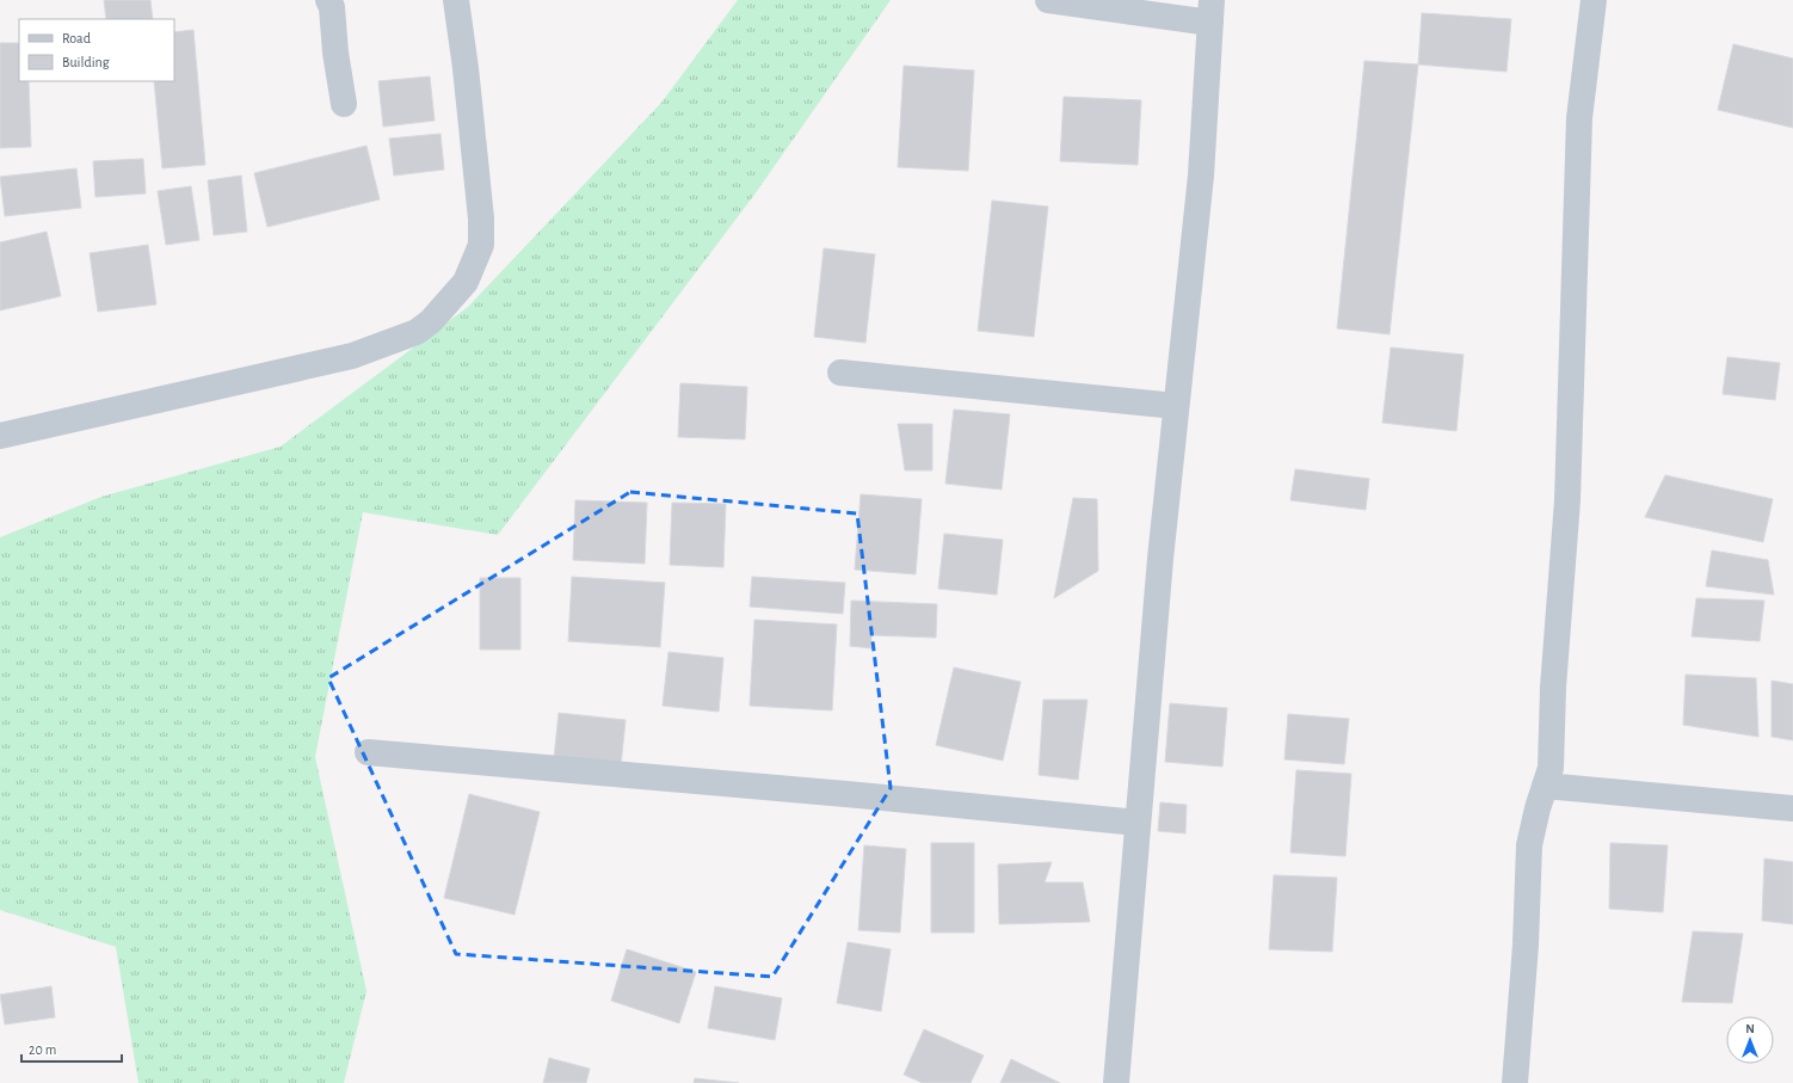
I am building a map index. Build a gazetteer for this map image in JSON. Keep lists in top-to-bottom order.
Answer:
{
  "legend": ["Road", "Building"],
  "scale_bar": "20 m",
  "north": "top"
}
